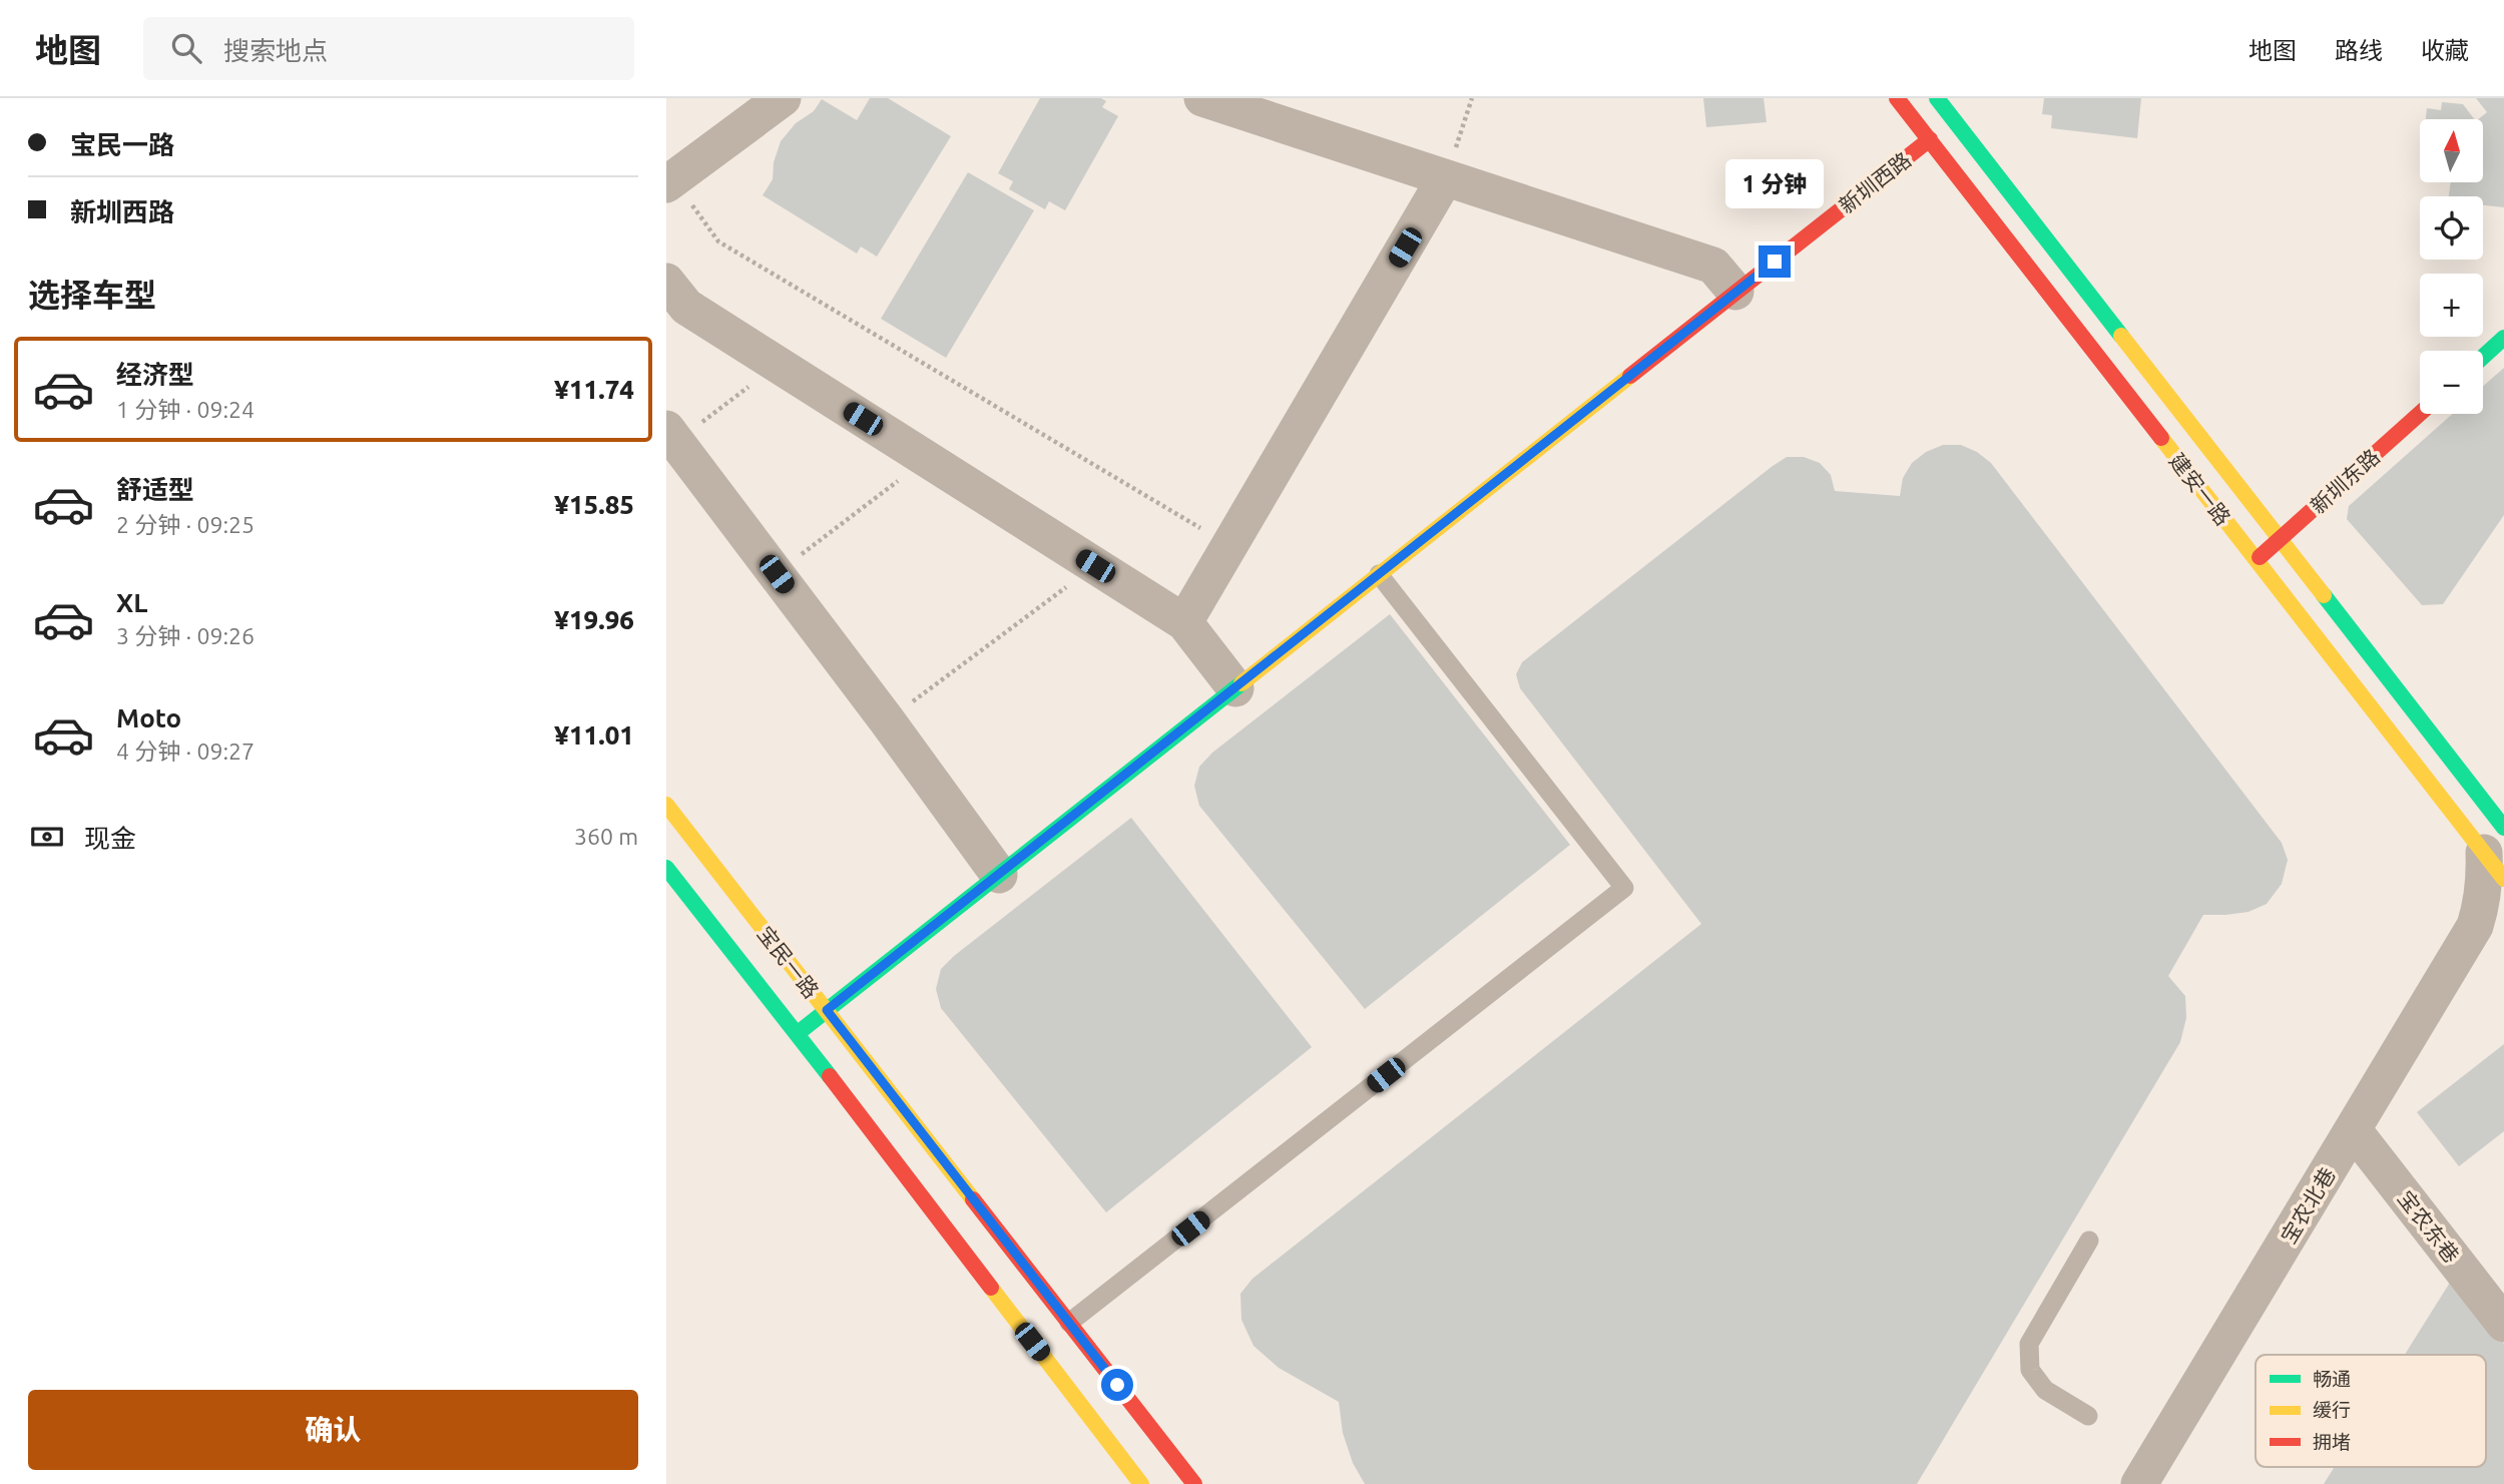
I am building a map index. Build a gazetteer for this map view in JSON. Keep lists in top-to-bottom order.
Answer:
{
  "streets": {
    "main road": [
      "新圳西路",
      "新圳东路",
      "建安一路",
      "宝民一路"
    ],
    "street": ["宝农北巷", "宝农东巷"]
  },
  "crossings": [
    ["新圳西路", "建安一路"],
    ["新圳西路", "宝民一路"],
    ["新圳东路", "建安一路"],
    ["建安一路", "宝农北巷"],
    ["宝农北巷", "宝农东巷"]
  ],
  "legend": ["畅通", "缓行", "拥堵"],
  "north": "top",
  "page": {
    "header": "地图",
    "search": "搜索地点",
    "nav": ["地图", "路线", "收藏"],
    "banner": ["宝民一路", "新圳西路"],
    "map_buttons": ["+", "−"],
    "bubble": "1 分钟",
    "heading": "选择车型",
    "list": [
      {
        "name": "经济型",
        "note": "1 分钟 · 09:24",
        "value": "¥11.74"
      },
      {
        "name": "舒适型",
        "note": "2 分钟 · 09:25",
        "value": "¥15.85"
      },
      {
        "name": "XL",
        "note": "3 分钟 · 09:26",
        "value": "¥19.96"
      },
      {
        "name": "Moto",
        "note": "4 分钟 · 09:27",
        "value": "¥11.01"
      }
    ],
    "pay": ["现金", "360 m"],
    "buttons": "确认"
  }
}
